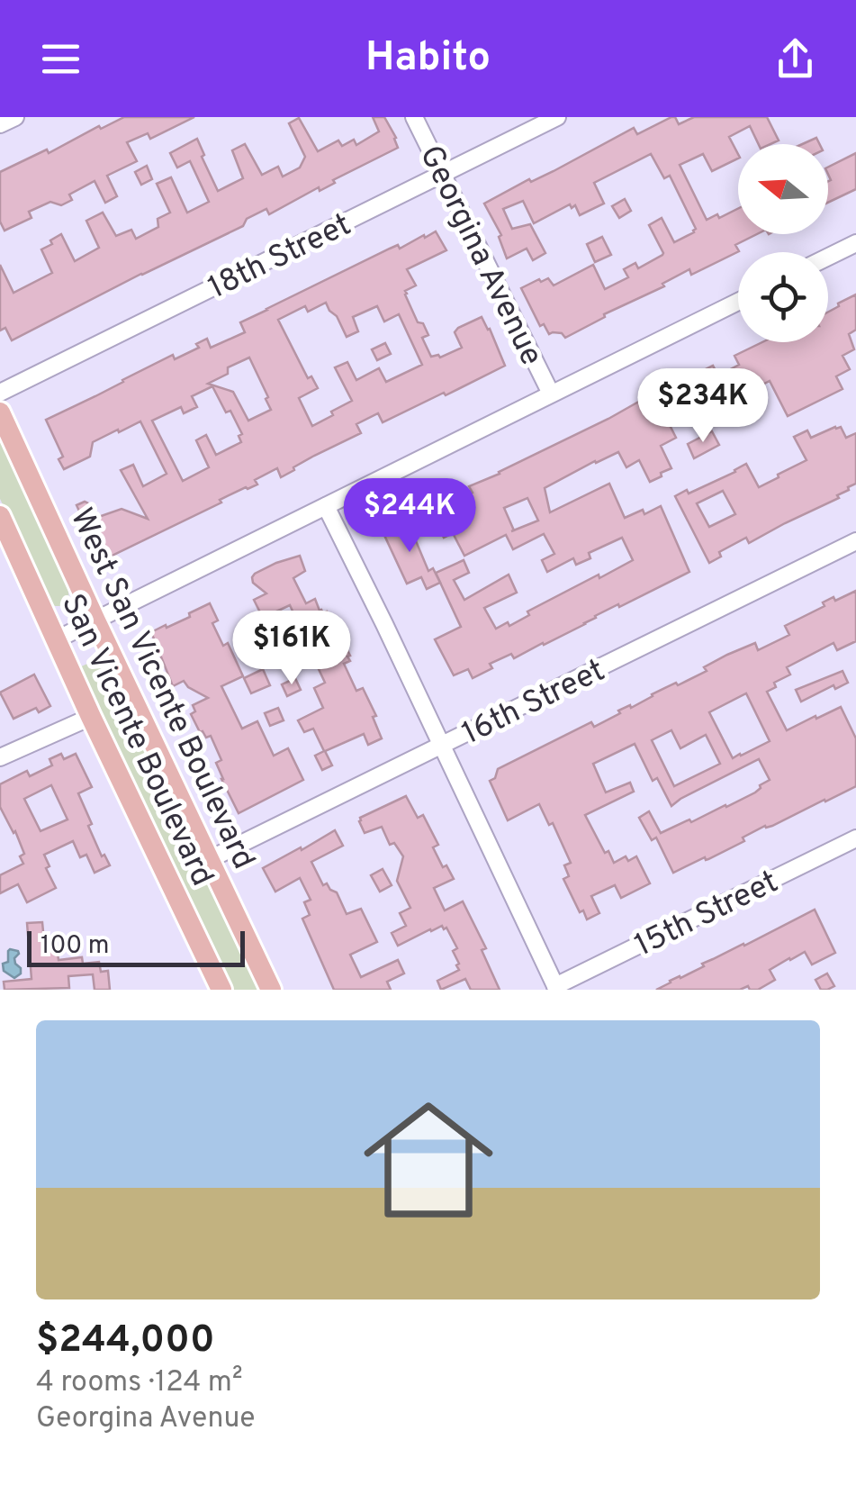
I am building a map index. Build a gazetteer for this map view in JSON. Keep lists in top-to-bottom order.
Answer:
{
  "streets": {
    "main road": ["West San Vicente Boulevard", "San Vicente Boulevard"],
    "street": [
      "18th Street",
      "Georgina Avenue",
      "16th Street",
      "15th Street"
    ]
  },
  "crossings": [
    ["18th Street", "Georgina Avenue"],
    ["West San Vicente Boulevard", "16th Street"]
  ],
  "scale_bar": "100 m",
  "north": "left",
  "page": {
    "header": "Habito",
    "price": ["$234K", "$244K", "$161K"],
    "scale": "100 m",
    "list": [
      {
        "name": "$244,000",
        "note": "4 rooms · 124 m² · Georgina Avenue"
      }
    ]
  }
}
